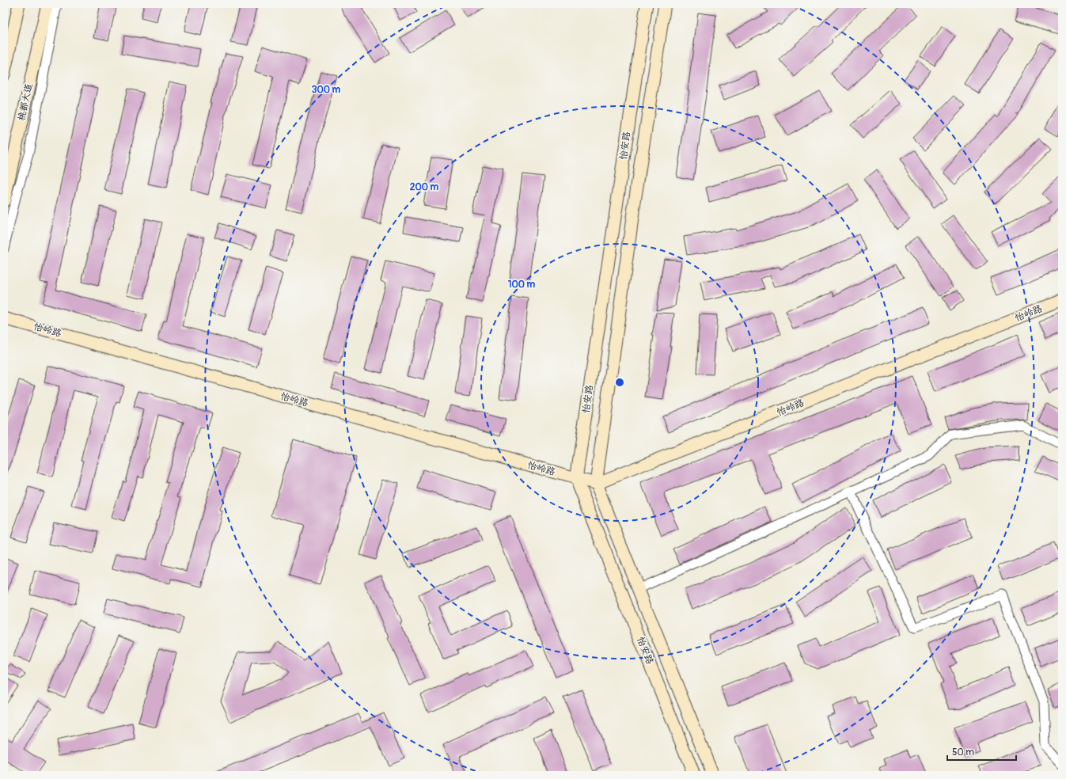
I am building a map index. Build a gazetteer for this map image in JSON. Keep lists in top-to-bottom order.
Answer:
{
  "streets": {
    "street": ["桃都大道", "怡安路", "怡岭路"]
  },
  "crossings": [
    ["怡安路", "怡岭路"]
  ],
  "scale_bar": "50 m",
  "rings": ["300 m", "200 m", "100 m"]
}
